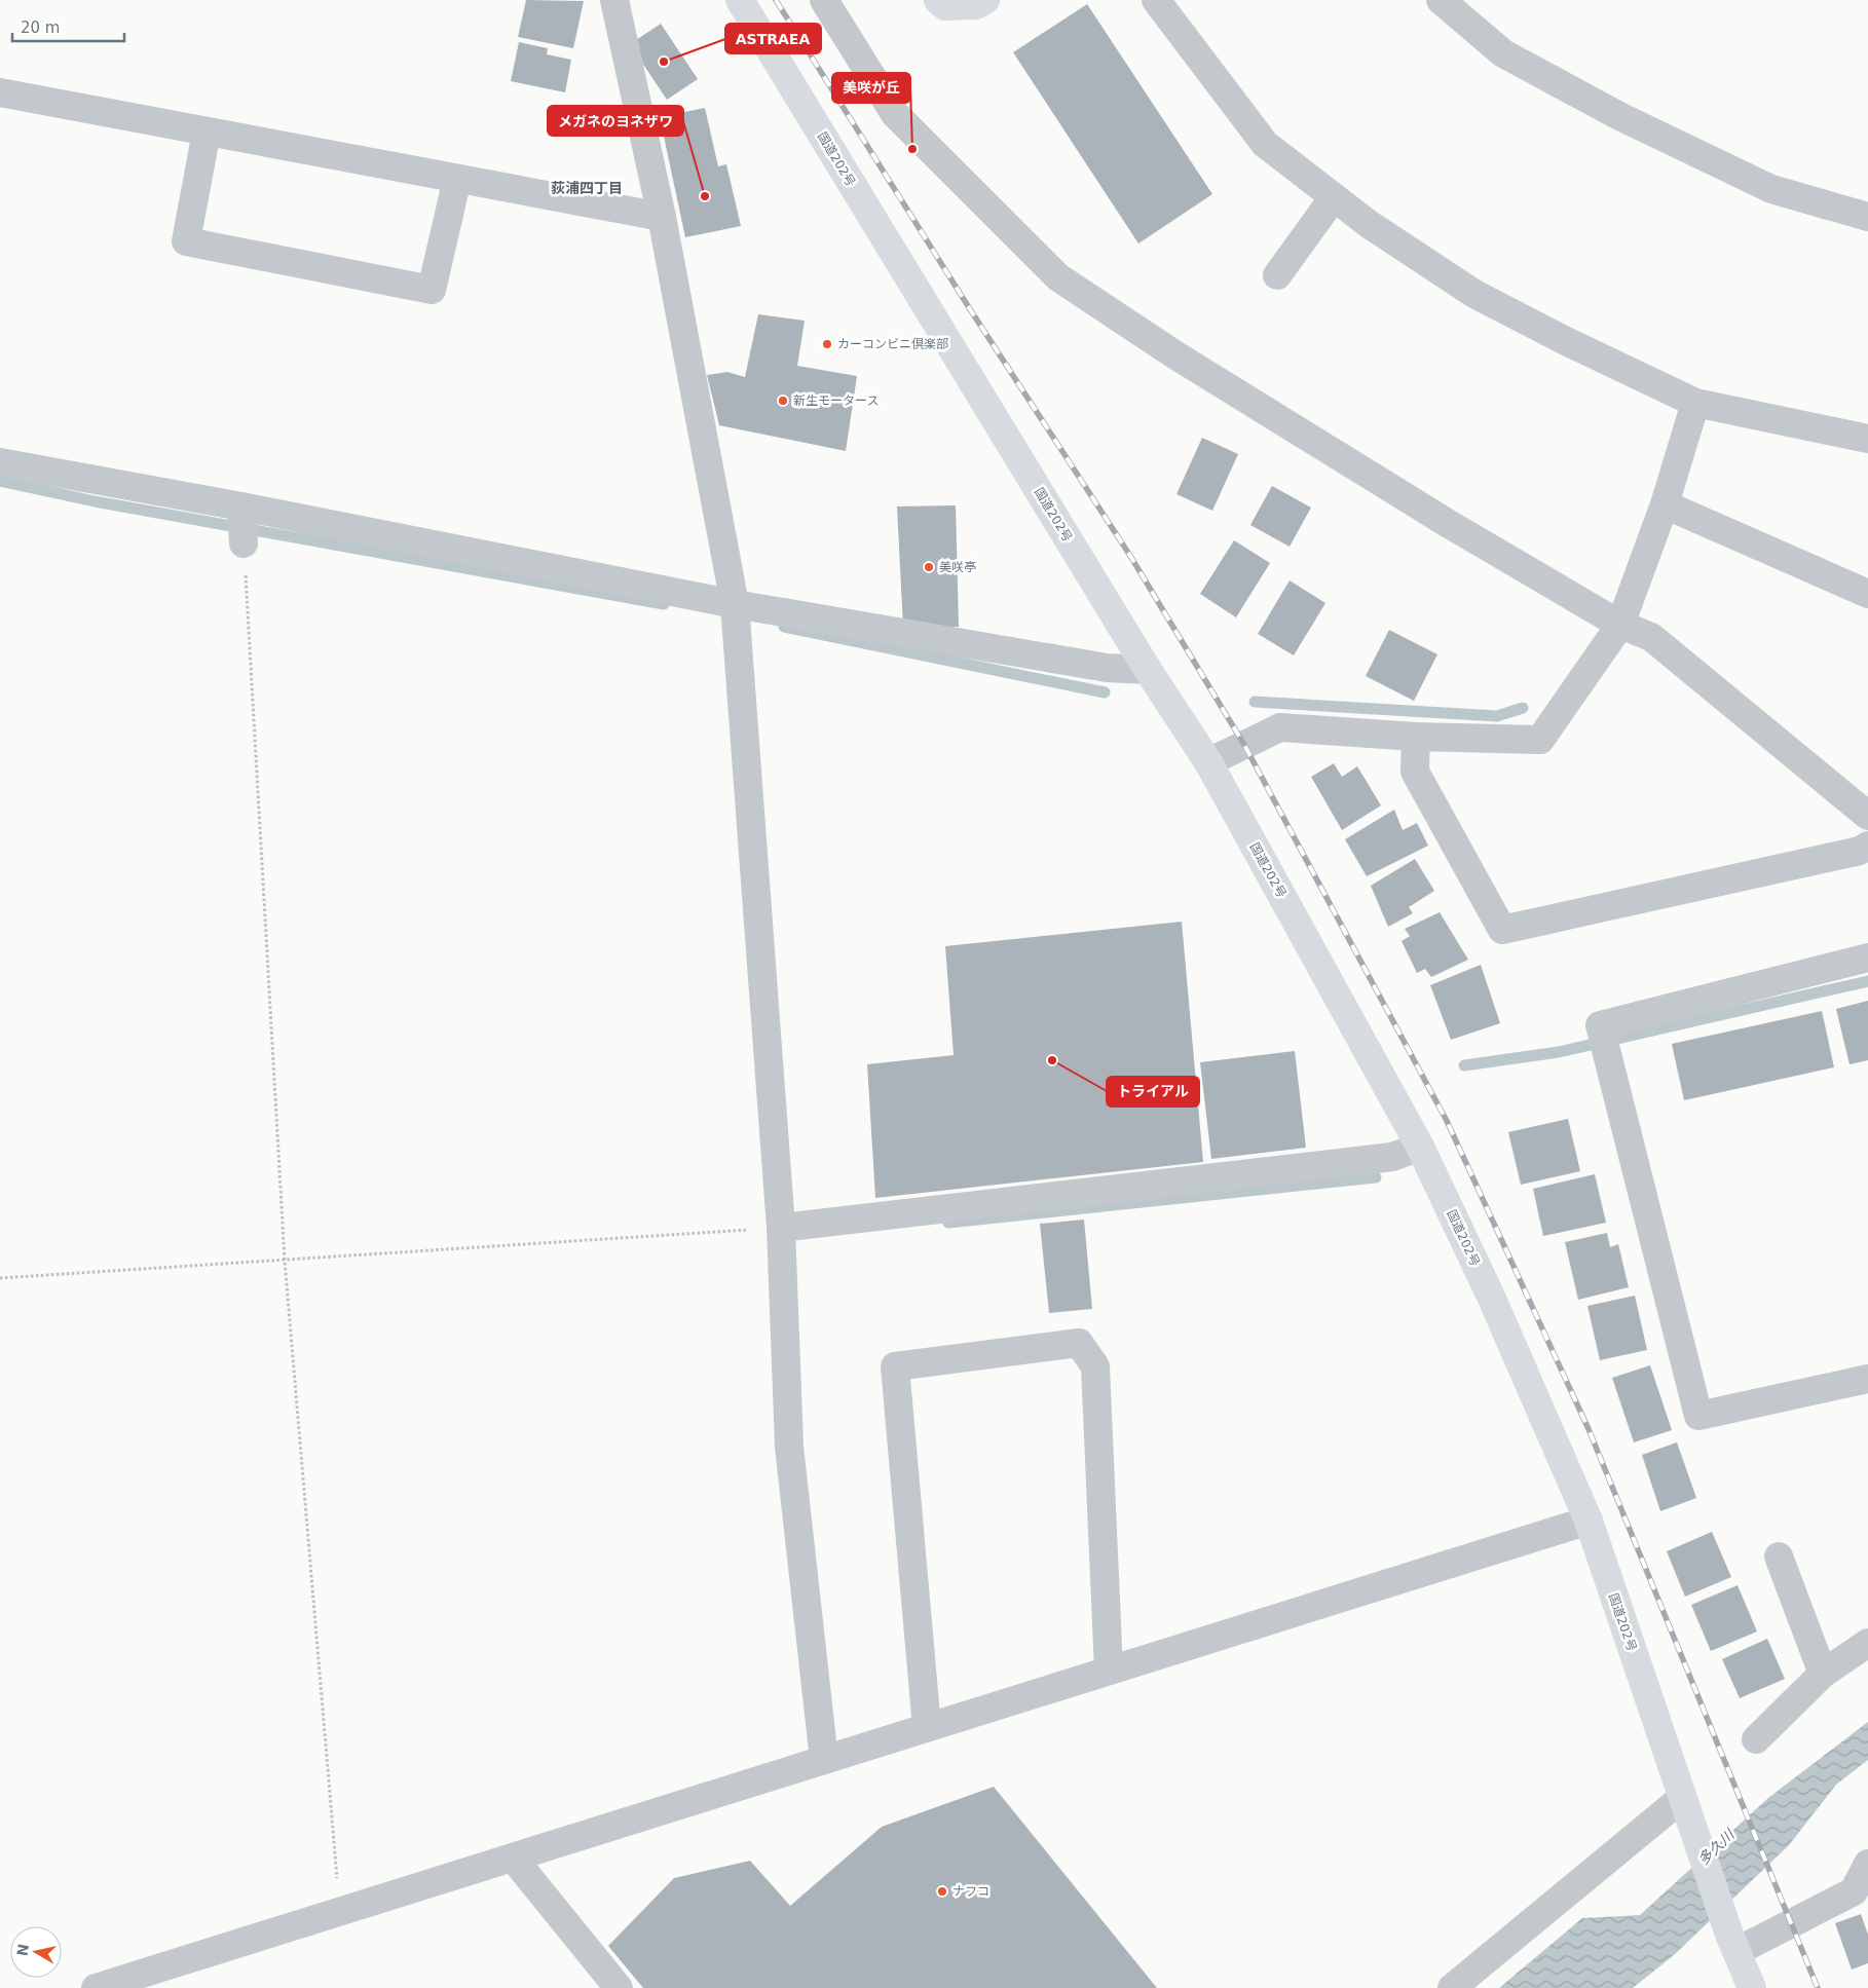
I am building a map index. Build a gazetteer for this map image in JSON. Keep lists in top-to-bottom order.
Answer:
{
  "streets": {
    "main road": ["国道202号"]
  },
  "districts": ["荻浦四丁目"],
  "water": ["多久川"],
  "places": [
    "ASTRAEA",
    "美咲が丘",
    "メガネのヨネザワ",
    "カーコンビニ倶楽部",
    "新生モータース",
    "美咲亭",
    "トライアル",
    "ナフコ"
  ],
  "scale_bar": "20 m",
  "north": "left"
}
